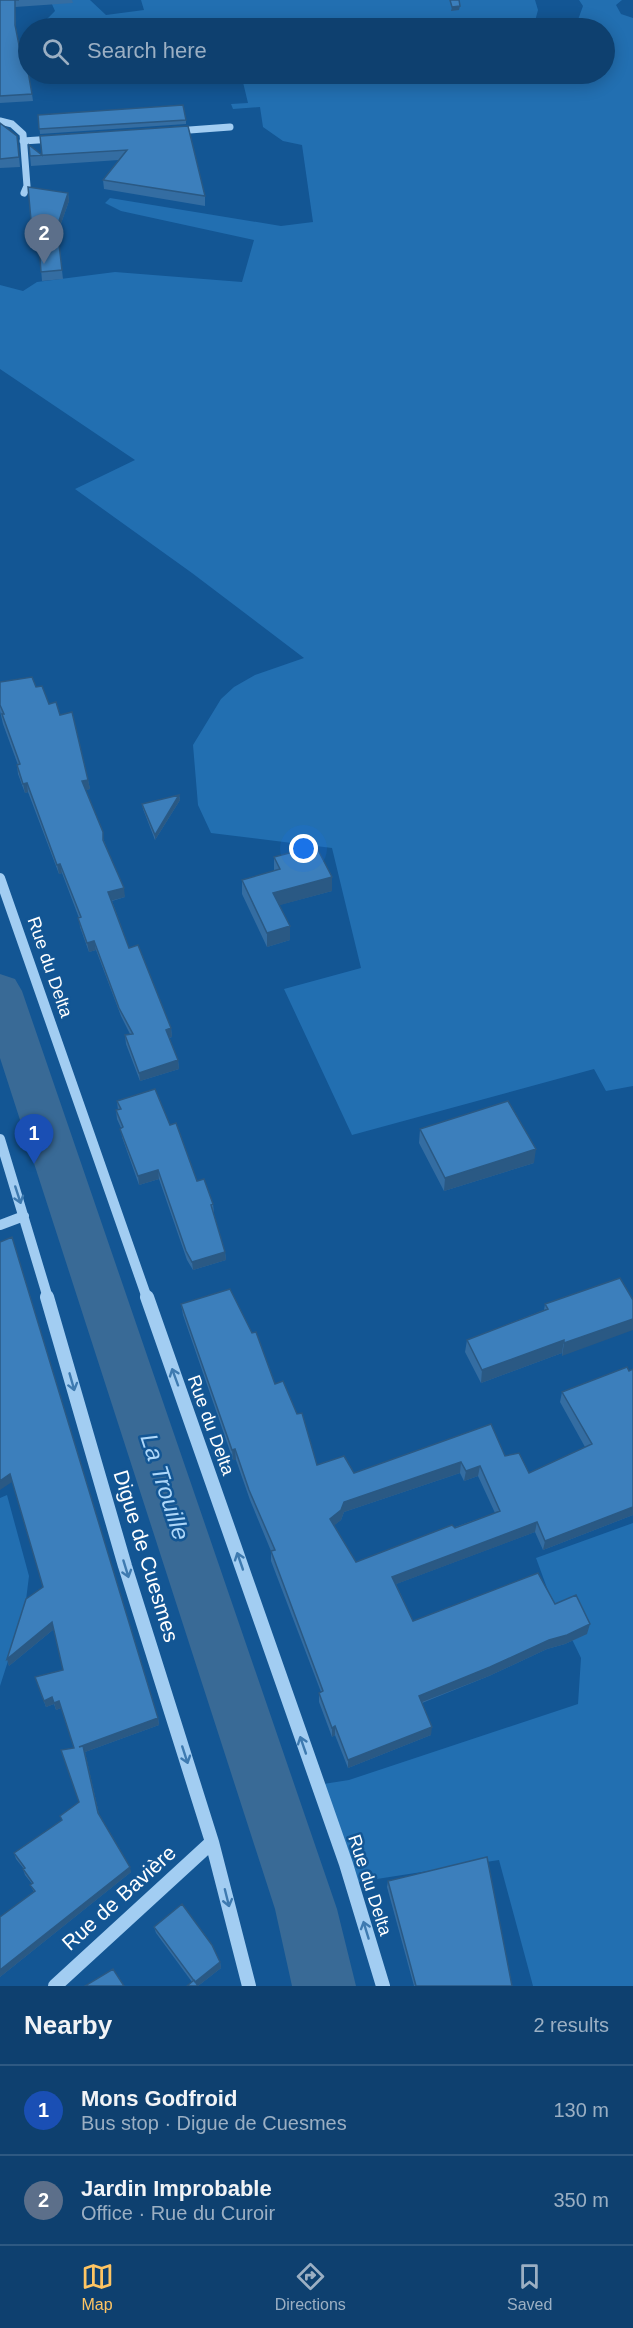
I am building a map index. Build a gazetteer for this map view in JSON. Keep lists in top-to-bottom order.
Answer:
{
  "streets": {
    "street": ["Rue du Delta", "Digue de Cuesmes", "Rue de Bavière"]
  },
  "crossings": [
    ["Digue de Cuesmes", "Rue de Bavière"]
  ],
  "one_way": ["Rue du Delta", "Digue de Cuesmes"],
  "water": ["La Trouille"],
  "page": {
    "search": "Search here",
    "pins": ["2", "1"],
    "heading": ["Nearby", "2 results"],
    "list": [
      {
        "mark": "1",
        "name": "Mons Godfroid",
        "note": "Bus stop · Digue de Cuesmes",
        "value": "130 m"
      },
      {
        "mark": "2",
        "name": "Jardin Improbable",
        "note": "Office · Rue du Curoir",
        "value": "350 m"
      }
    ],
    "nav": ["Map", "Directions", "Saved"]
  }
}
